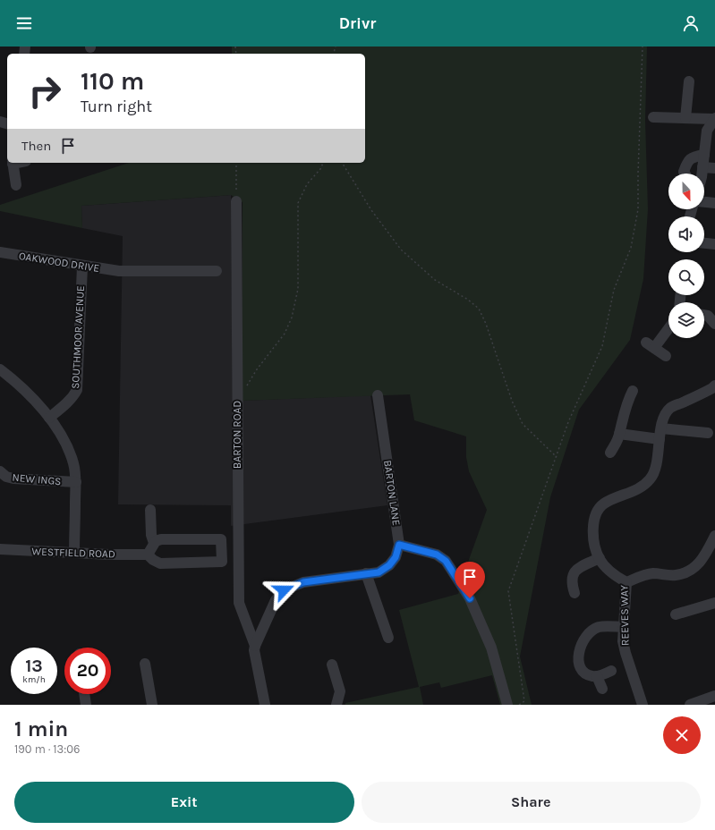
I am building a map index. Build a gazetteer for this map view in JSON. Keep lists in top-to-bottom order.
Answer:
{
  "streets": {
    "street": [
      "OAKWOOD DRIVE",
      "SOUTHMOOR AVENUE",
      "BARTON ROAD",
      "NEW INGS",
      "BARTON LANE",
      "WESTFIELD ROAD",
      "REEVES WAY"
    ]
  },
  "crossings": [
    ["OAKWOOD DRIVE", "SOUTHMOOR AVENUE"]
  ],
  "north": "bottom",
  "page": {
    "header": "Drivr",
    "turn": ["110 m", "Turn right"],
    "then": "Then",
    "speed": "13 km/h",
    "limit": "20",
    "heading": ["1 min", "190 m · 13:06"],
    "buttons": ["Exit", "Share"]
  }
}
